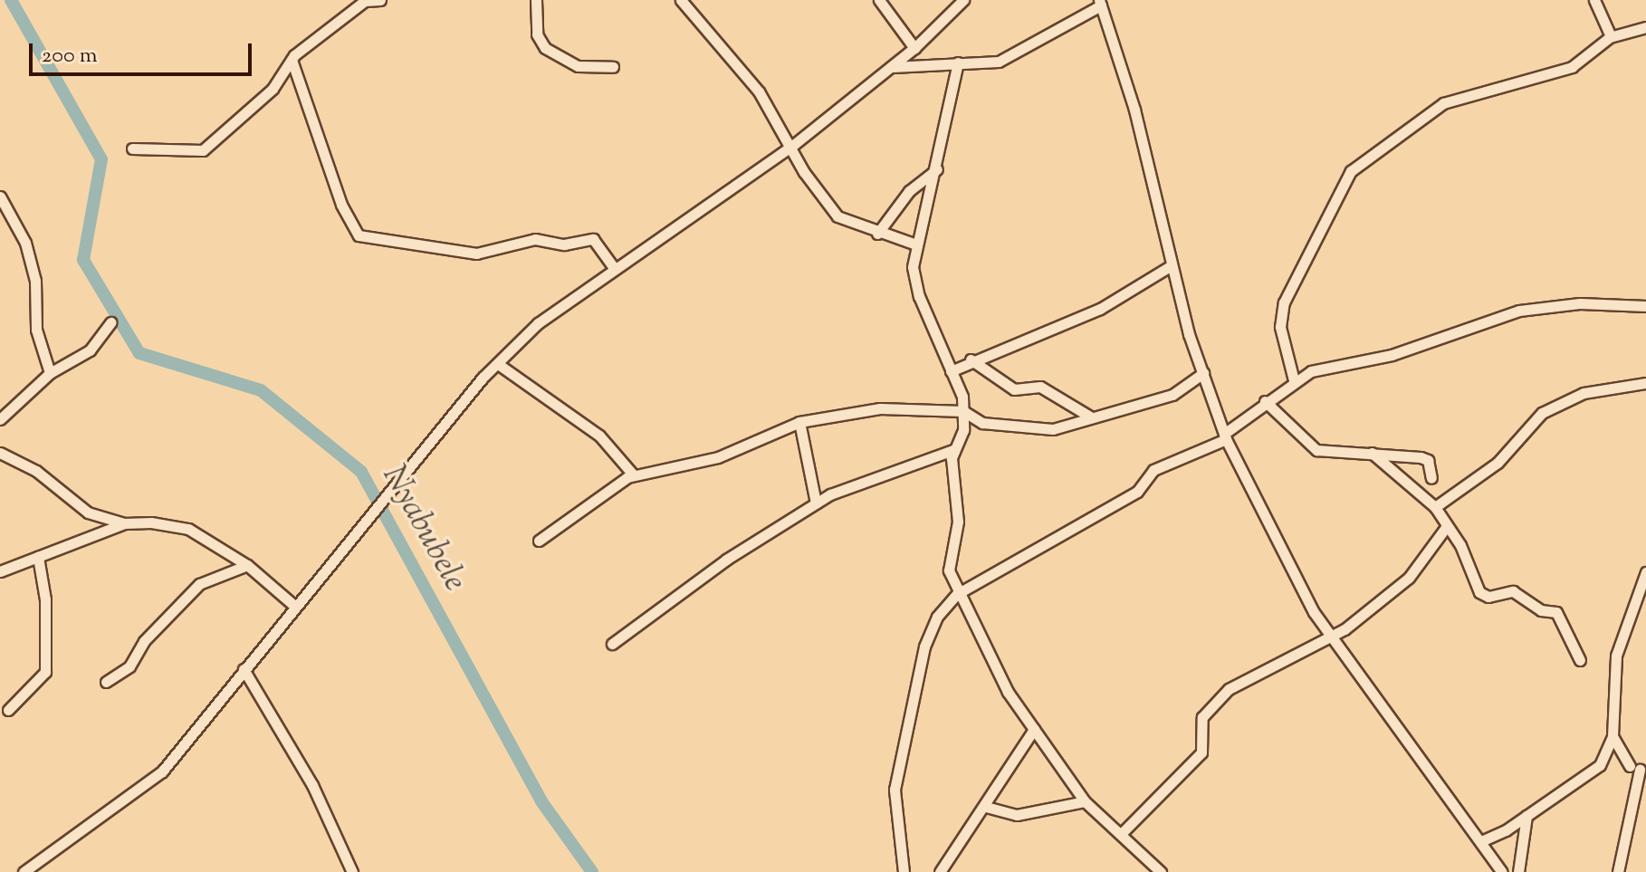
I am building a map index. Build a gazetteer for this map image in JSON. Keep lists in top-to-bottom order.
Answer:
{
  "water": ["Nyabubele"],
  "scale_bar": "200 m"
}
